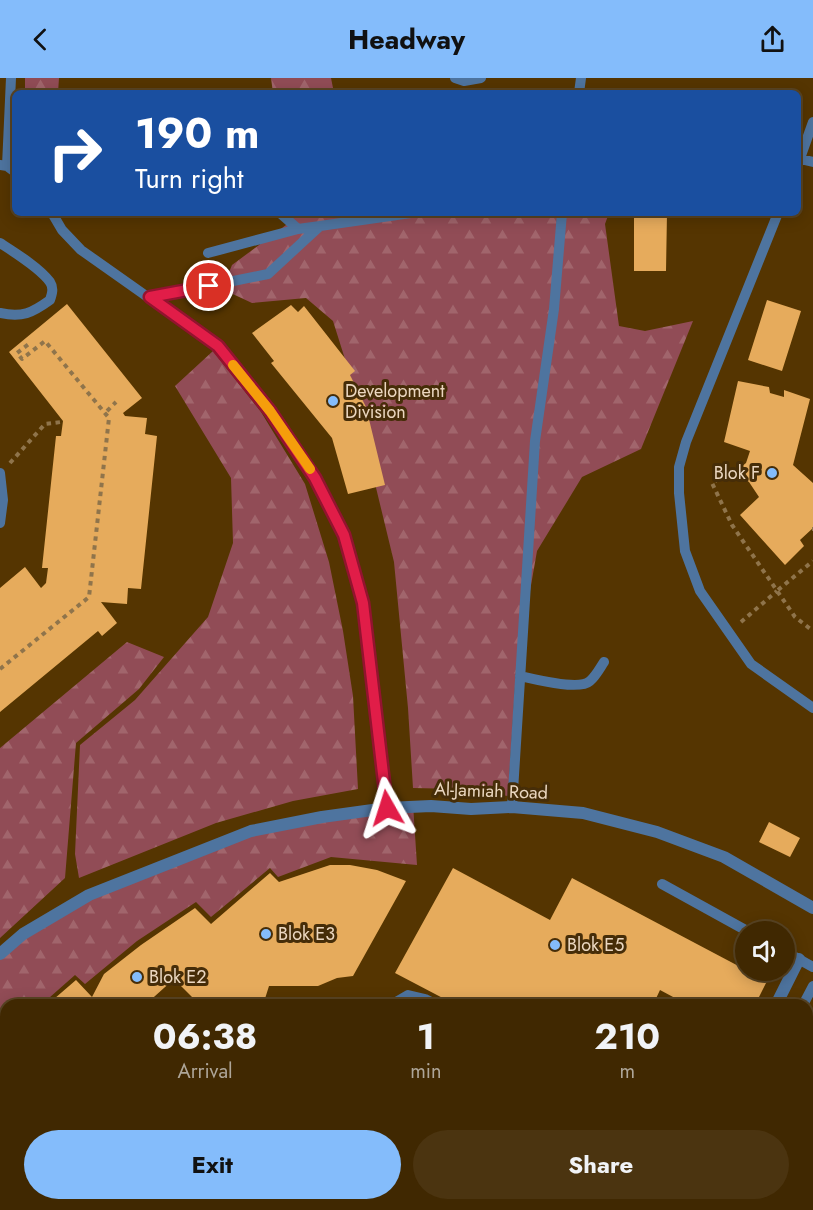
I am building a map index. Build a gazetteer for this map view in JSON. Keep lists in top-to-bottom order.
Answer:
{
  "streets": {
    "street": ["Al-Jamiah Road"]
  },
  "places": [
    "Development Division",
    "Blok F",
    "Blok E3",
    "Blok E5",
    "Blok E2"
  ],
  "page": {
    "header": "Headway",
    "turn": ["190 m", "Turn right"],
    "eta": [
      "06:38",
      "Arrival",
      "1",
      "min",
      "210",
      "m"
    ],
    "buttons": ["Exit", "Share"]
  }
}
